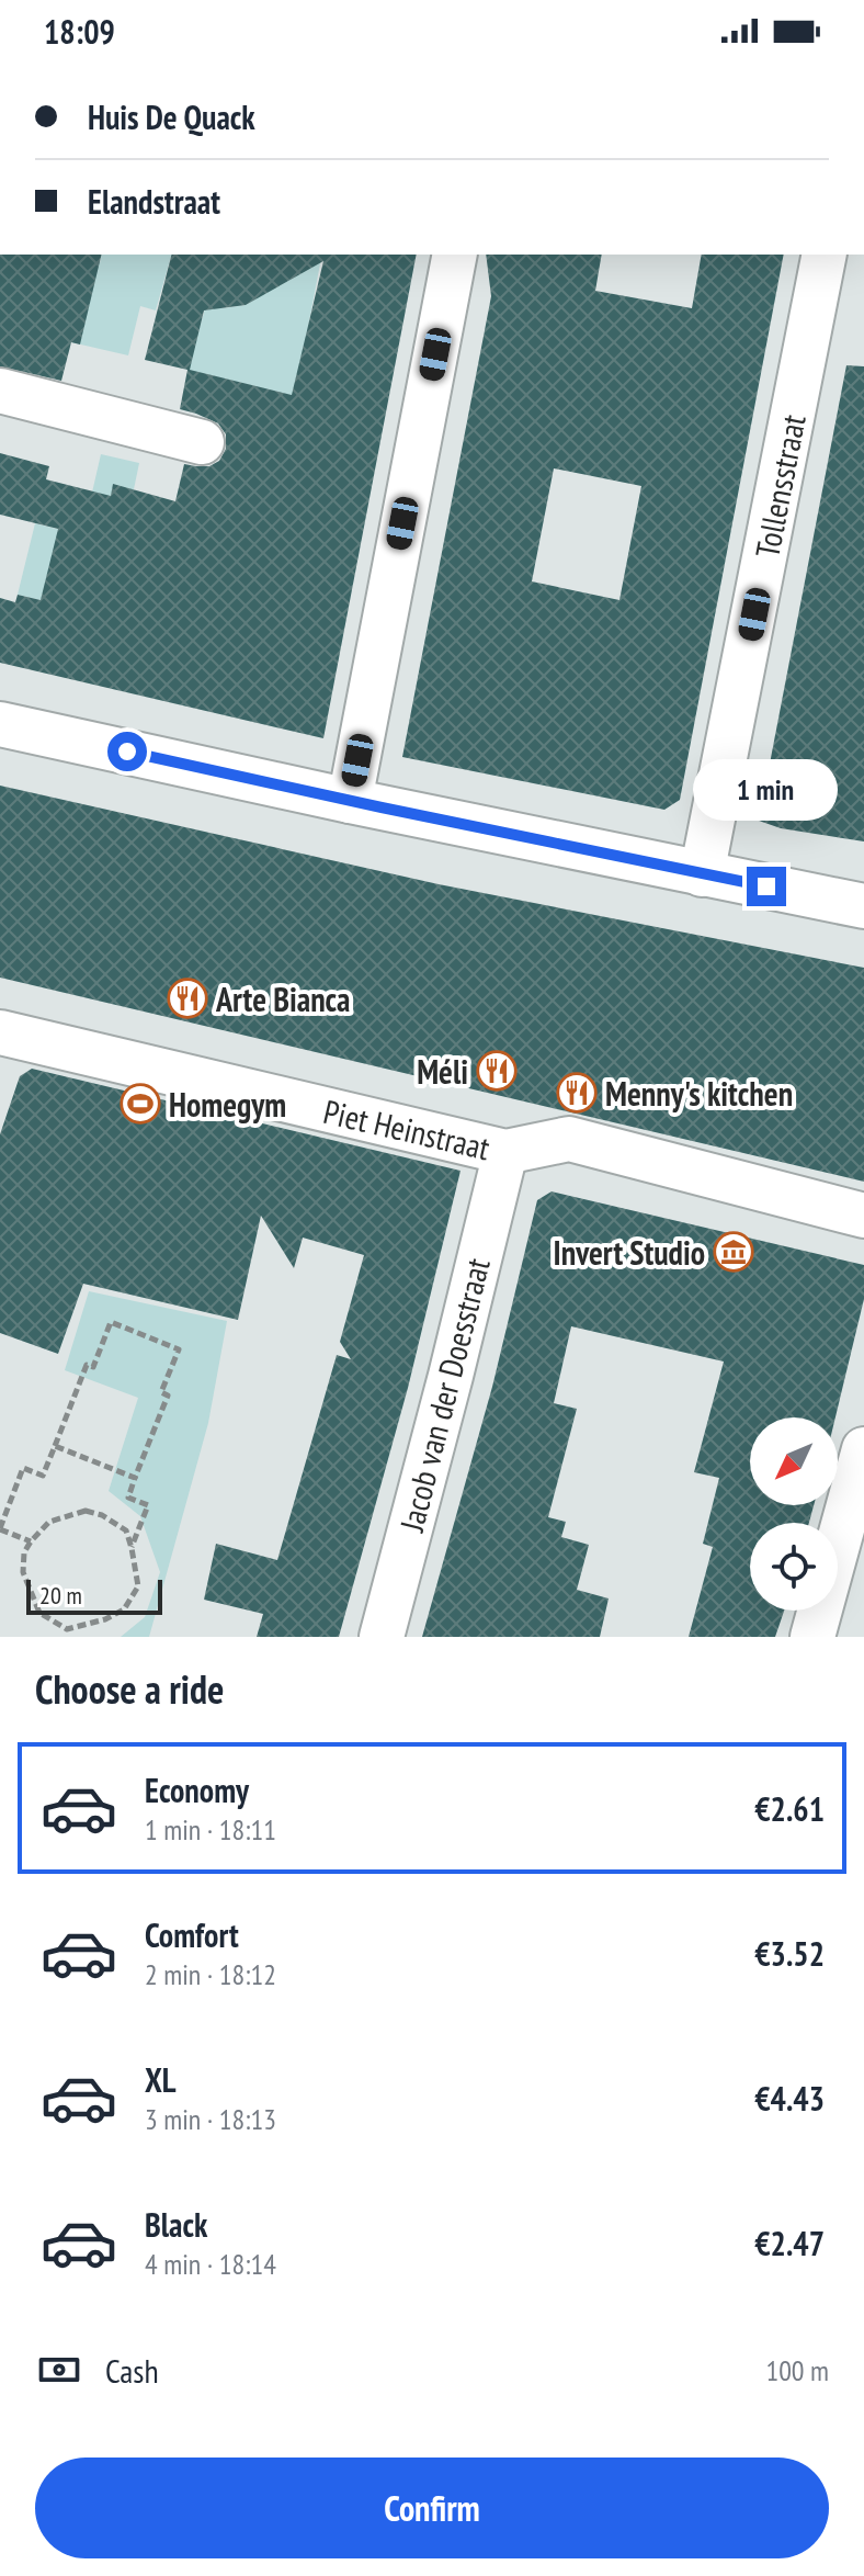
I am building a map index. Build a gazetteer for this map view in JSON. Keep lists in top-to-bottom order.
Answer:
{
  "streets": {
    "street": ["Tollensstraat", "Piet Heinstraat", "Jacob van der Doesstraat"]
  },
  "crossings": [
    ["Piet Heinstraat", "Jacob van der Doesstraat"]
  ],
  "places": {
    "restaurant": ["Arte Bianca", "Méli", "Menny's kitchen"],
    "sports": ["Homegym"],
    "museum": ["Invert Studio"]
  },
  "scale_bar": "20 m",
  "north": "bottom left",
  "page": {
    "status": "18:09",
    "banner": ["Huis De Quack", "Elandstraat"],
    "bubble": "1 min",
    "scale": "20 m",
    "heading": "Choose a ride",
    "list": [
      {
        "name": "Economy",
        "note": "1 min · 18:11",
        "value": "€2.61"
      },
      {
        "name": "Comfort",
        "note": "2 min · 18:12",
        "value": "€3.52"
      },
      {
        "name": "XL",
        "note": "3 min · 18:13",
        "value": "€4.43"
      },
      {
        "name": "Black",
        "note": "4 min · 18:14",
        "value": "€2.47"
      }
    ],
    "pay": ["Cash", "100 m"],
    "buttons": "Confirm"
  }
}
